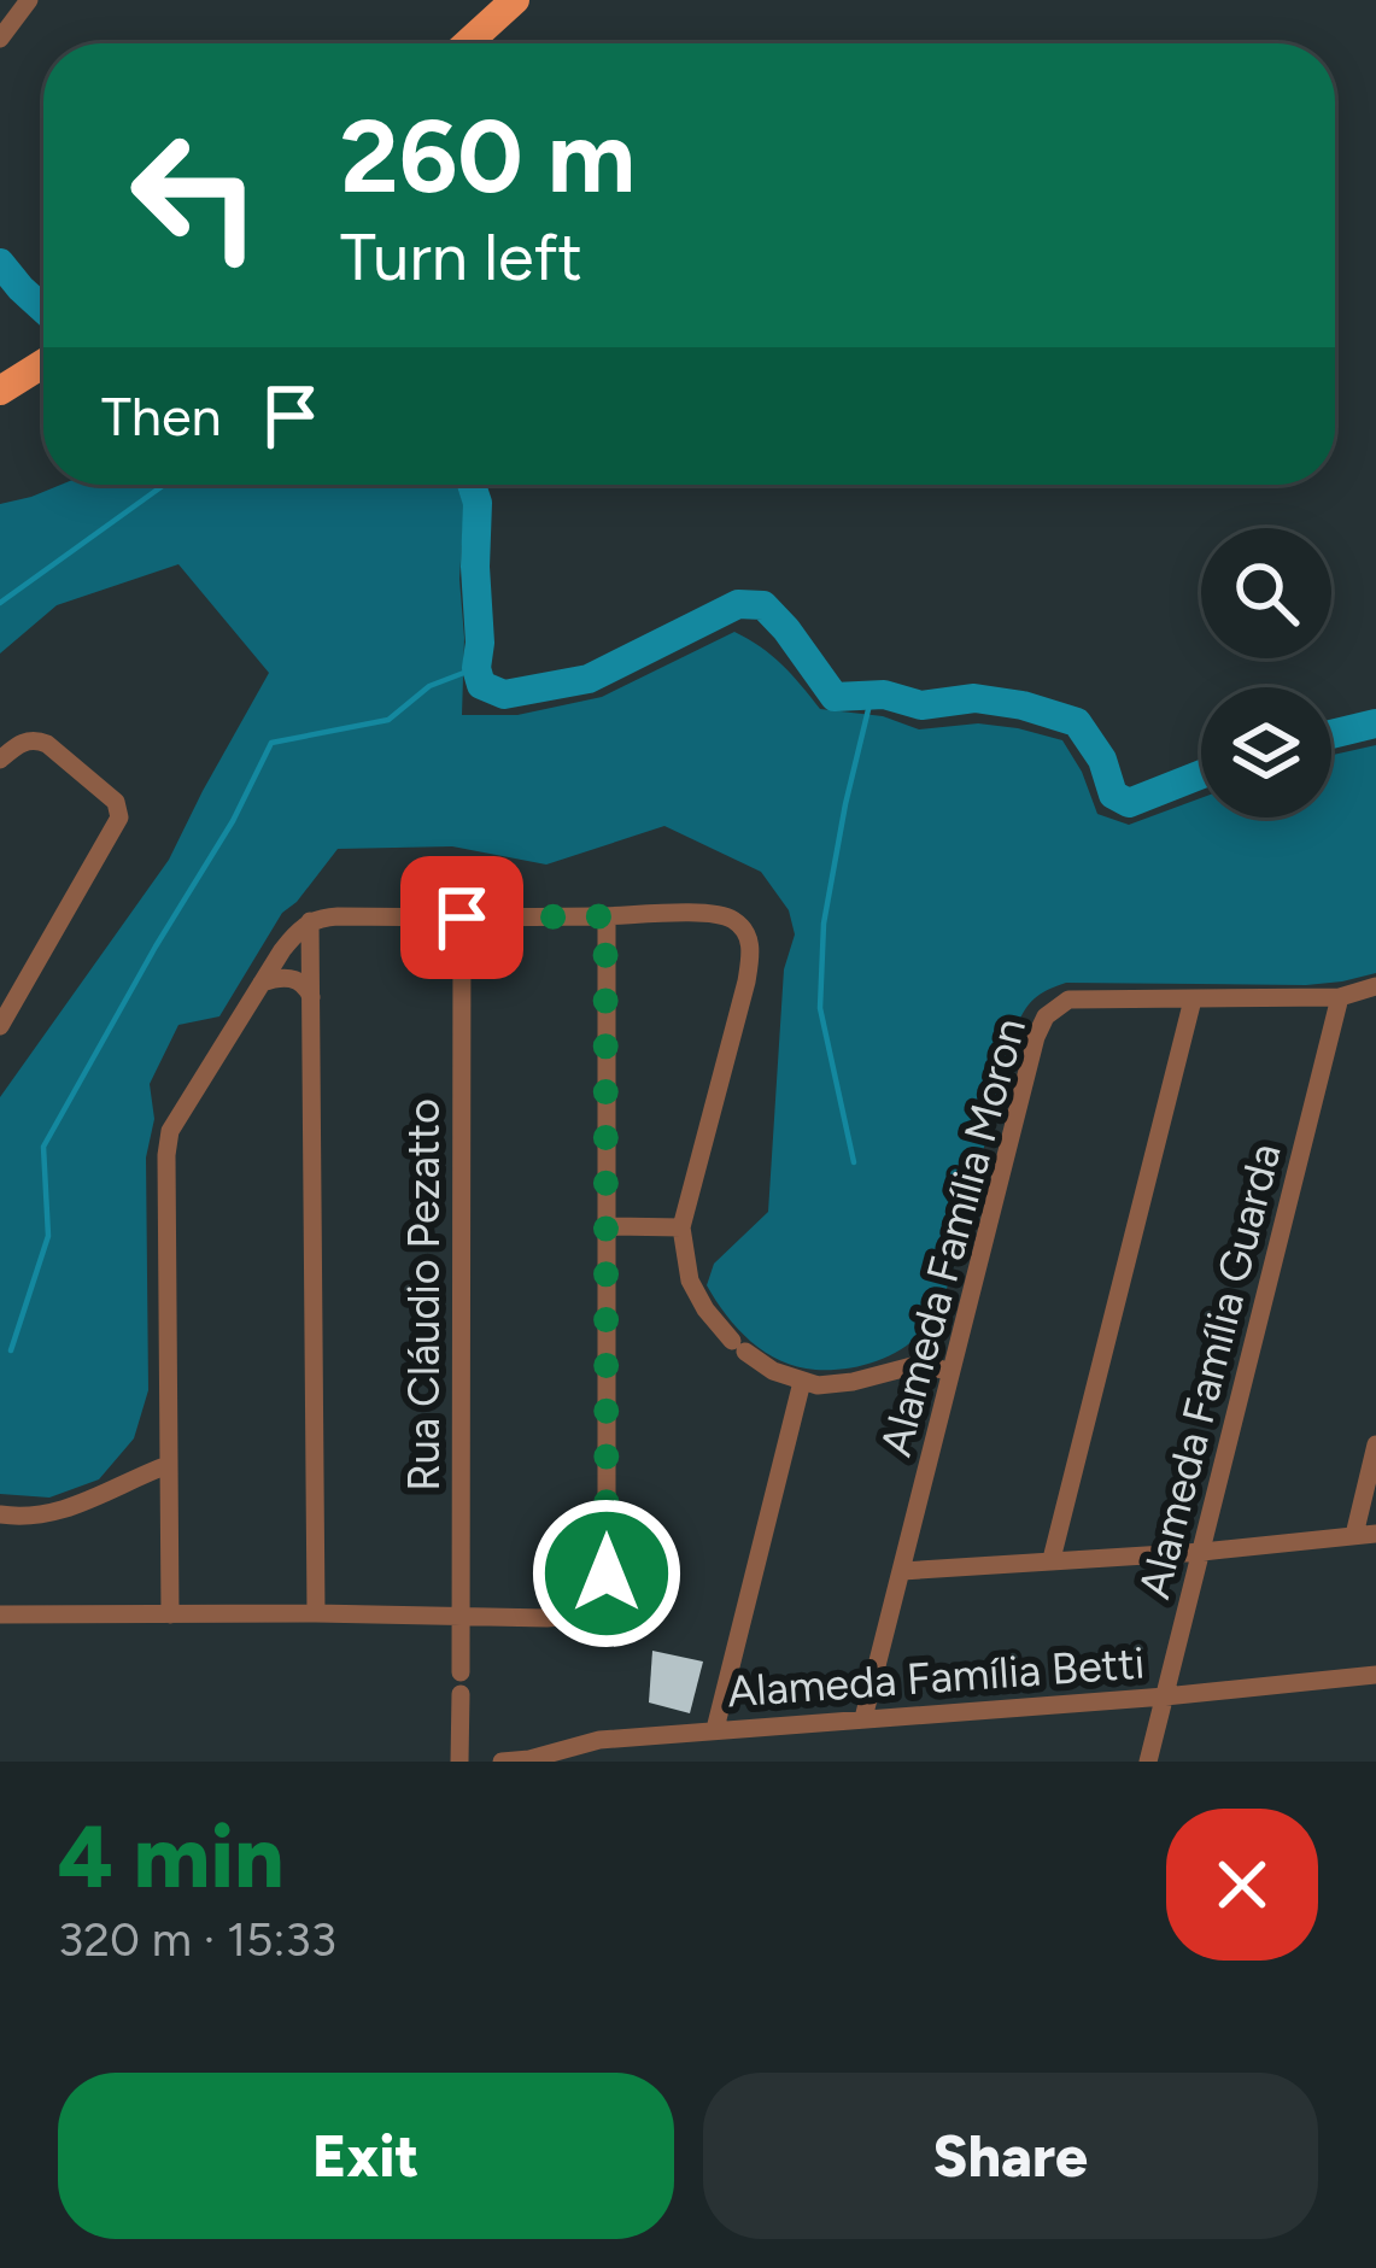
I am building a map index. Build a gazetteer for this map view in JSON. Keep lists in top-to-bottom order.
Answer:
{
  "streets": {
    "street": [
      "Alameda Família Moron",
      "Rua Cláudio Pezatto",
      "Alameda Família Guarda",
      "Alameda Família Betti"
    ]
  },
  "crossings": [
    ["Alameda Família Moron", "Alameda Família Guarda"],
    ["Alameda Família Moron", "Alameda Família Betti"],
    ["Alameda Família Guarda", "Alameda Família Betti"]
  ],
  "page": {
    "turn": ["260 m", "Turn left"],
    "then": "Then",
    "heading": ["4 min", "320 m · 15:33"],
    "buttons": ["Exit", "Share"]
  }
}
